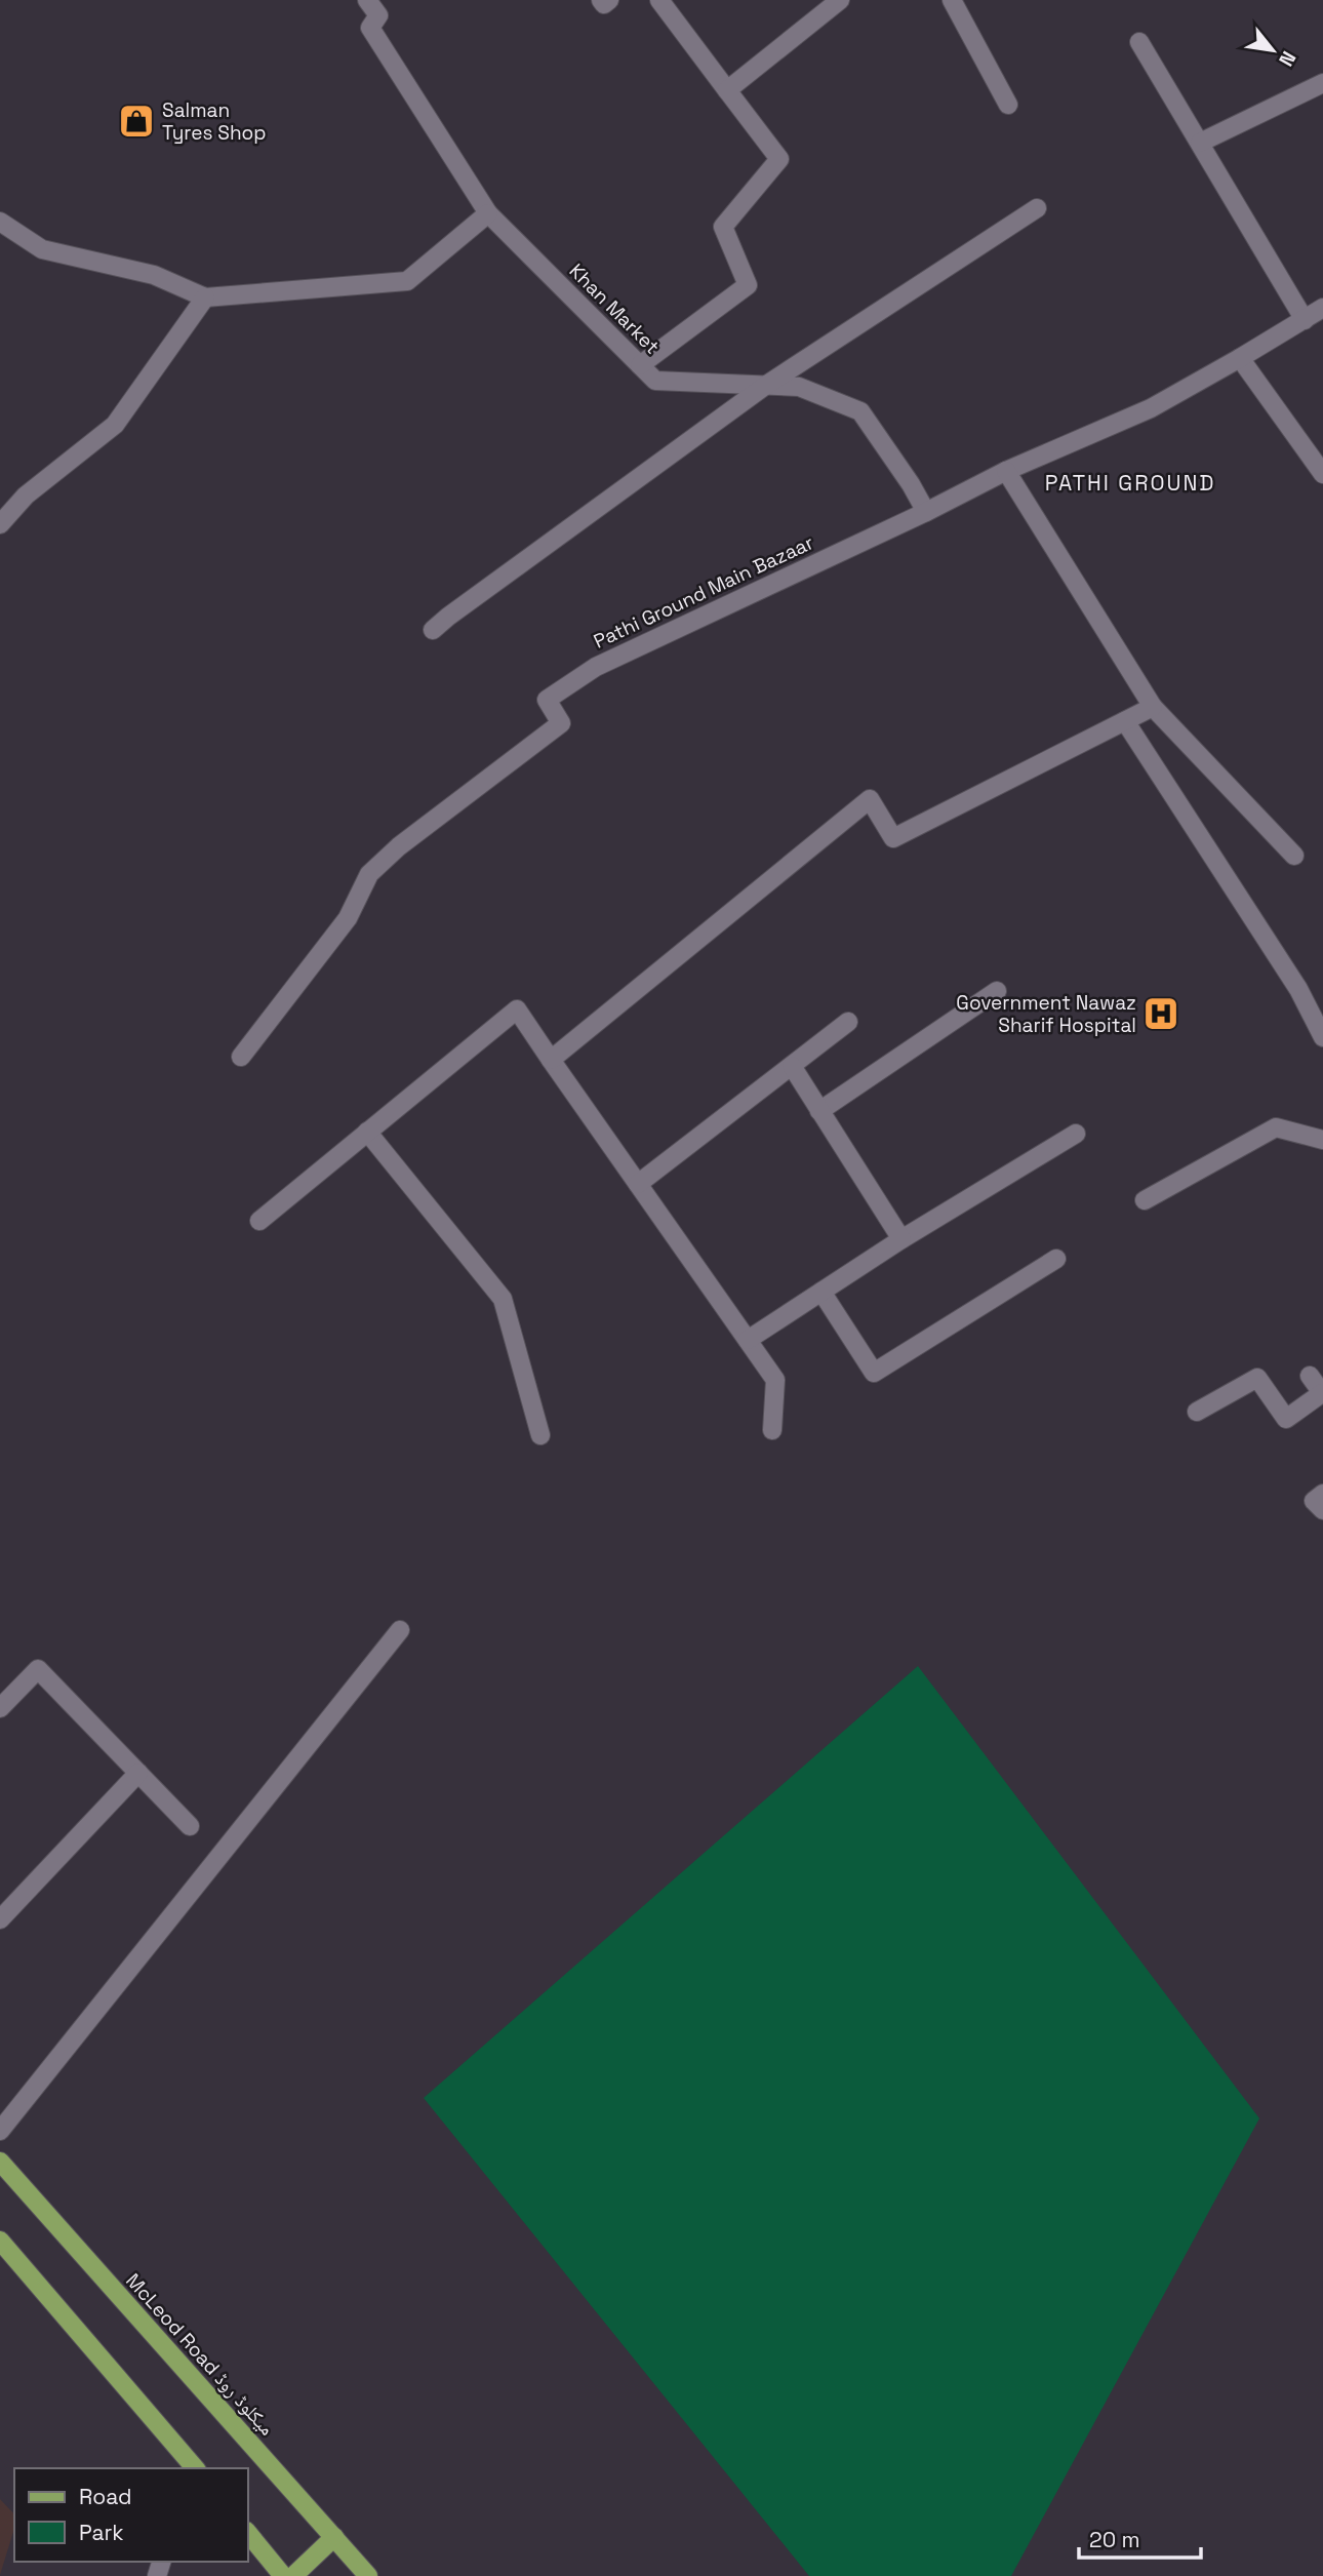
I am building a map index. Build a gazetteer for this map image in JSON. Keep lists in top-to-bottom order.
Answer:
{
  "streets": {
    "main road": ["McLeod Road میکلوڈ روڈ"],
    "street": ["Khan Market", "Pathi Ground Main Bazaar"]
  },
  "crossings": [
    ["Khan Market", "Pathi Ground Main Bazaar"]
  ],
  "districts": ["PATHI GROUND"],
  "places": {
    "shop": ["Salman Tyres Shop"],
    "hospital": ["Government Nawaz Sharif Hospital"]
  },
  "legend": ["Road", "Park"],
  "scale_bar": "20 m",
  "north": "bottom right"
}
